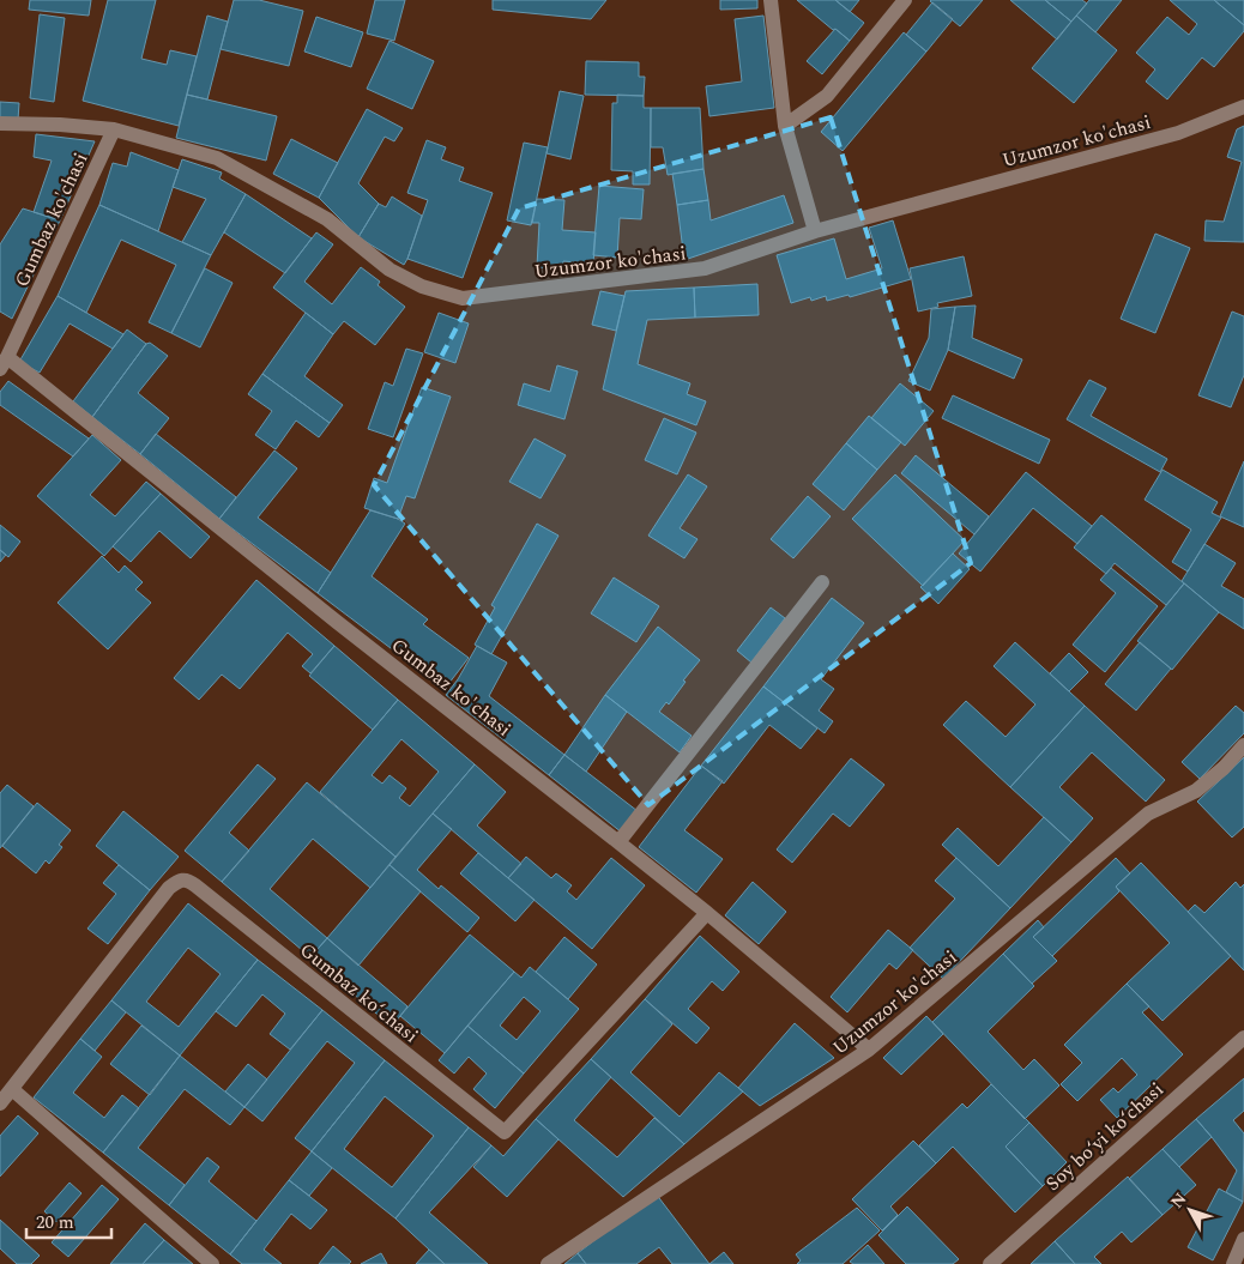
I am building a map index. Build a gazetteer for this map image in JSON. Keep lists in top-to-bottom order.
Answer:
{
  "streets": {
    "street": [
      "Uzumzor ko'chasi",
      "Gumbaz ko'chasi",
      "Gumbaz koʻchasi",
      "Soy boʻyi koʻchasi"
    ]
  },
  "crossings": [
    ["Uzumzor ko'chasi", "Gumbaz ko'chasi"],
    ["Gumbaz ko'chasi", "Gumbaz koʻchasi"]
  ],
  "scale_bar": "20 m",
  "north": "top left"
}
